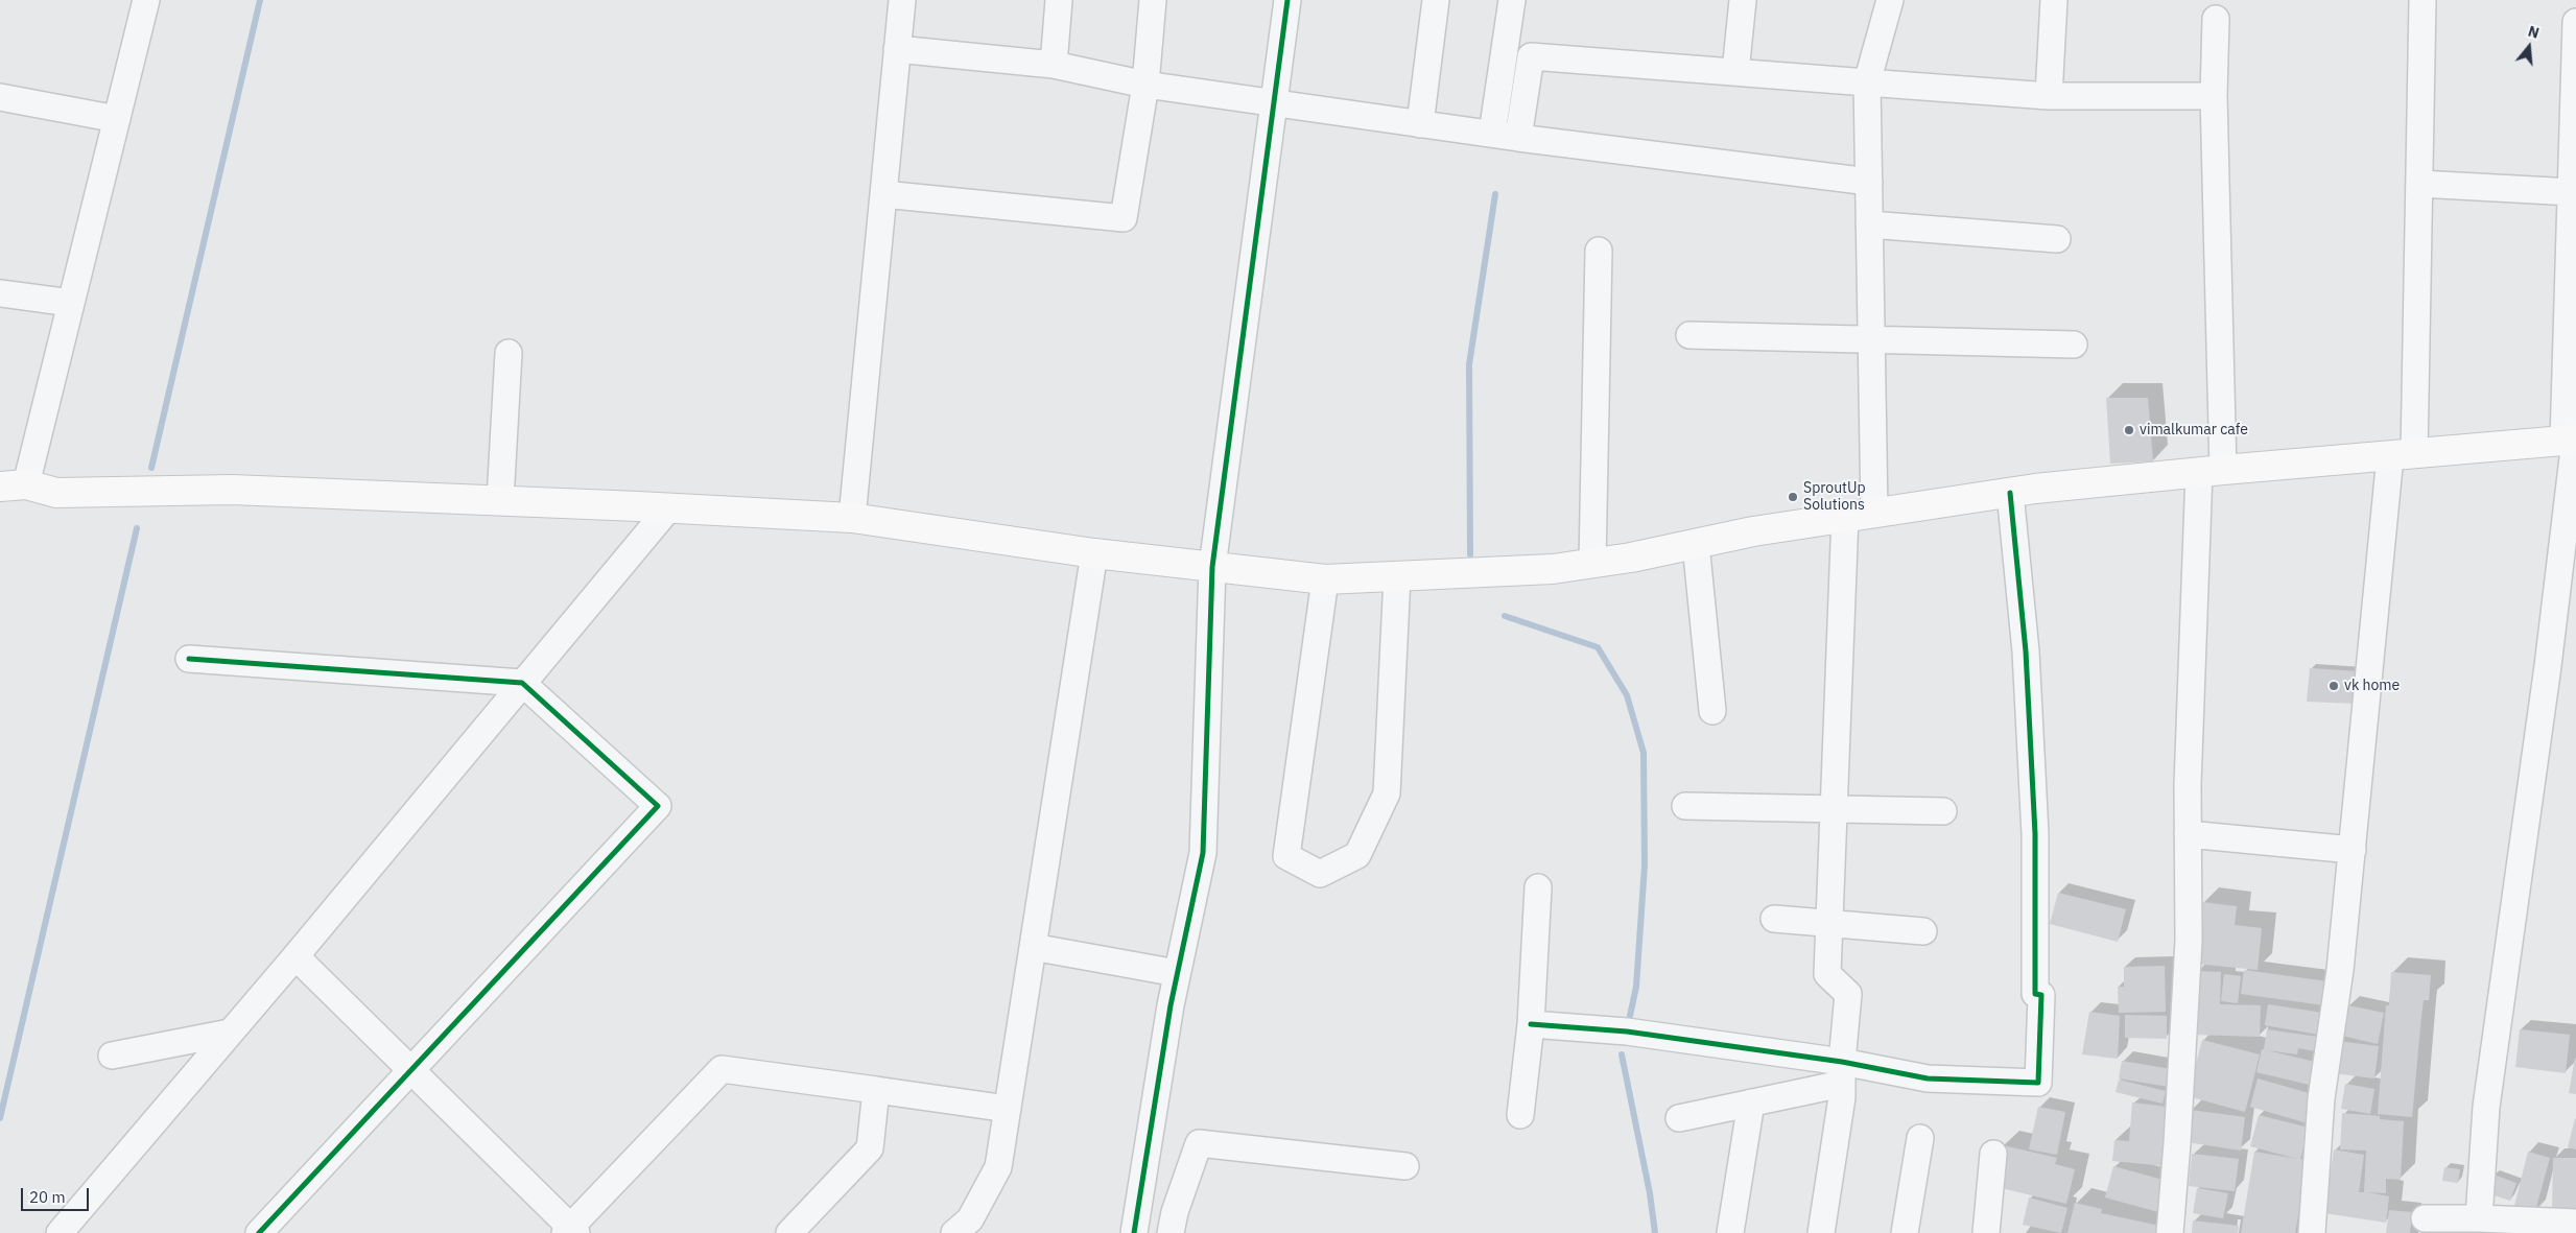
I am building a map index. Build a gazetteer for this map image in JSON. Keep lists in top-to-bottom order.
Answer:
{
  "places": ["vimalkumar cafe", "SproutUp Solutions", "vk home"],
  "scale_bar": "20 m",
  "north": "top"
}
